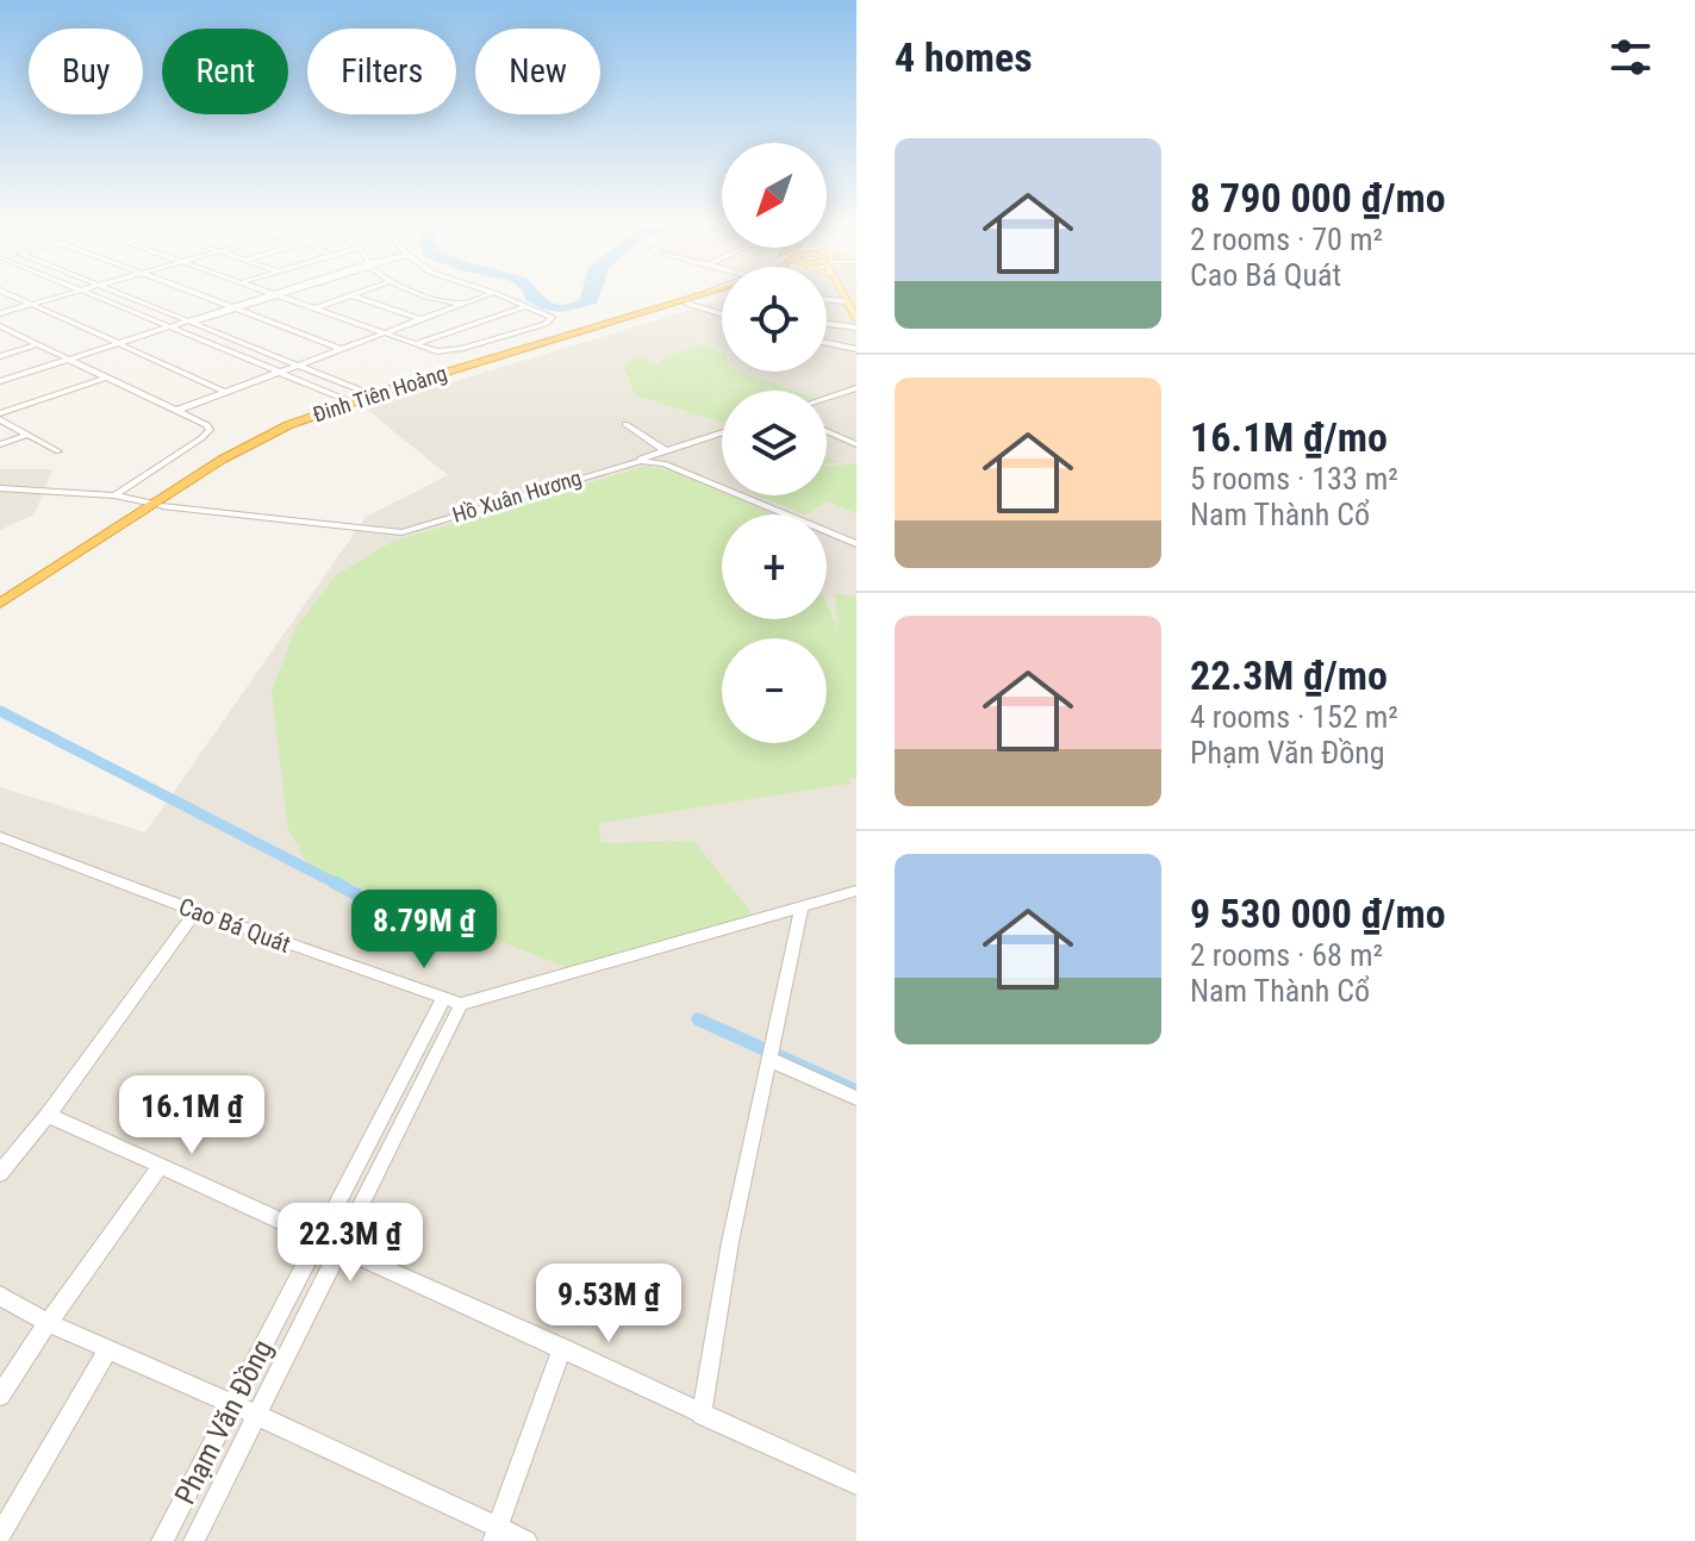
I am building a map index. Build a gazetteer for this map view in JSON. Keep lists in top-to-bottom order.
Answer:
{
  "streets": {
    "highway": ["Đinh Tiên Hoàng"],
    "street": ["Hồ Xuân Hương", "Cao Bá Quát", "Phạm Văn Đồng"]
  },
  "crossings": [
    ["Đinh Tiên Hoàng", "Hồ Xuân Hương"],
    ["Cao Bá Quát", "Phạm Văn Đồng"]
  ],
  "north": "bottom left",
  "page": {
    "heading": "4 homes",
    "chip": [
      "Buy",
      "Rent",
      "Filters",
      "New"
    ],
    "list": [
      {
        "name": "8 790 000 ₫/mo",
        "note": "2 rooms · 70 m² · Cao Bá Quát"
      },
      {
        "name": "16.1M ₫/mo",
        "note": "5 rooms · 133 m² · Nam Thành Cổ"
      },
      {
        "name": "22.3M ₫/mo",
        "note": "4 rooms · 152 m² · Phạm Văn Đồng"
      },
      {
        "name": "9 530 000 ₫/mo",
        "note": "2 rooms · 68 m² · Nam Thành Cổ"
      }
    ],
    "map_buttons": ["+", "−"],
    "price": [
      "8.79M ₫",
      "16.1M ₫",
      "22.3M ₫",
      "9.53M ₫"
    ]
  }
}
